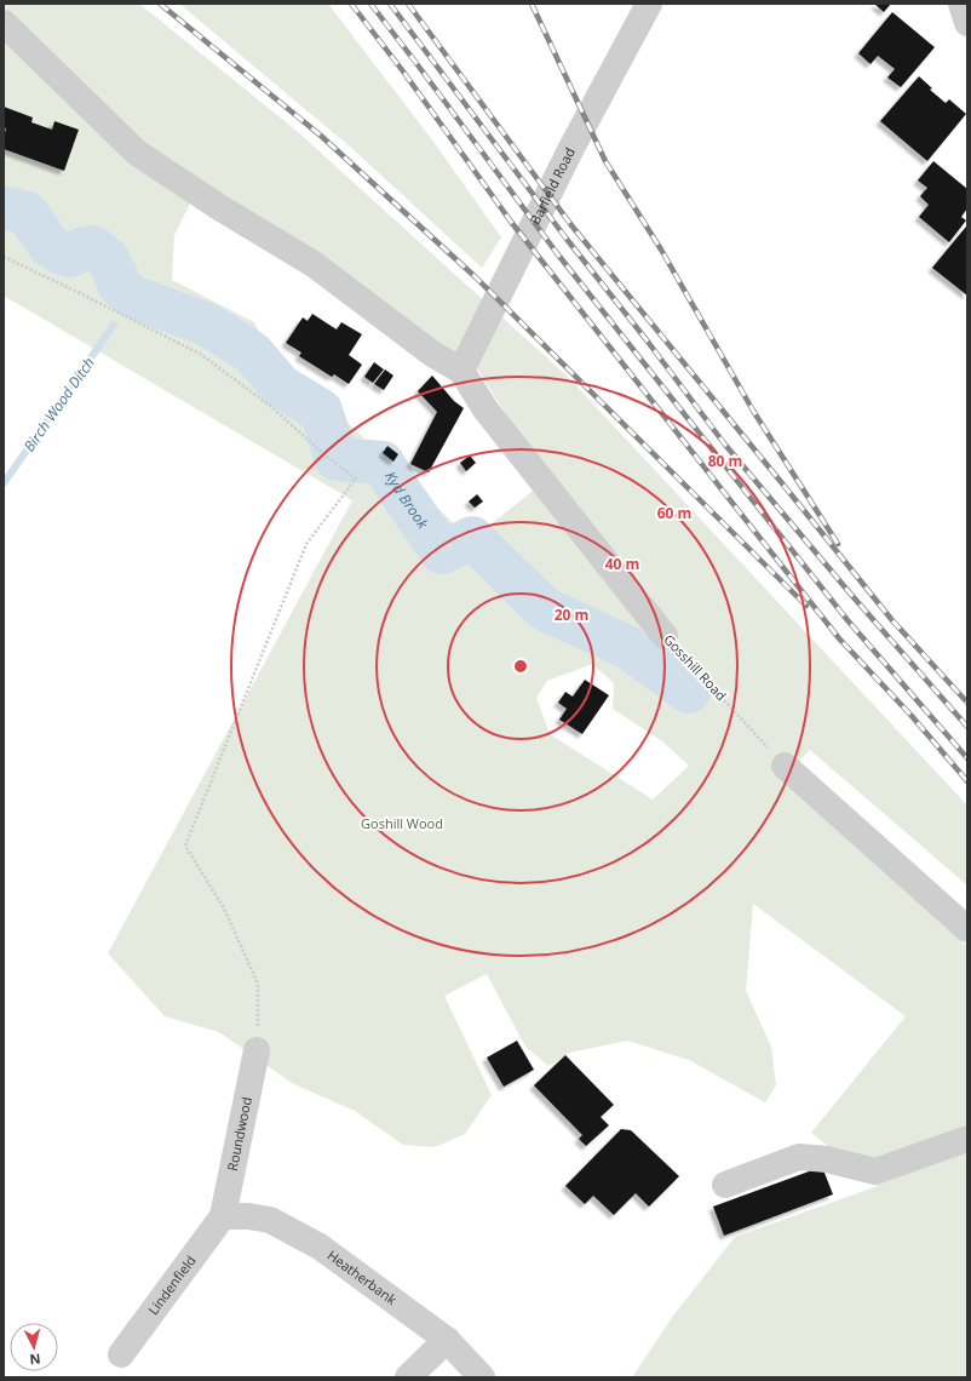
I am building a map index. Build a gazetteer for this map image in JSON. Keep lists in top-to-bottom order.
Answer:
{
  "streets": {
    "street": [
      "Barfield Road",
      "Gosshill Road",
      "Roundwood",
      "Heatherbank",
      "Lindenfield"
    ]
  },
  "crossings": [
    ["Barfield Road", "Gosshill Road"],
    ["Roundwood", "Heatherbank"],
    ["Roundwood", "Lindenfield"],
    ["Heatherbank", "Lindenfield"]
  ],
  "water": ["Birch Wood Ditch", "Kyd Brook"],
  "parks": ["Goshill Wood"],
  "north": "bottom",
  "rings": [
    "80 m",
    "60 m",
    "40 m",
    "20 m"
  ]
}
